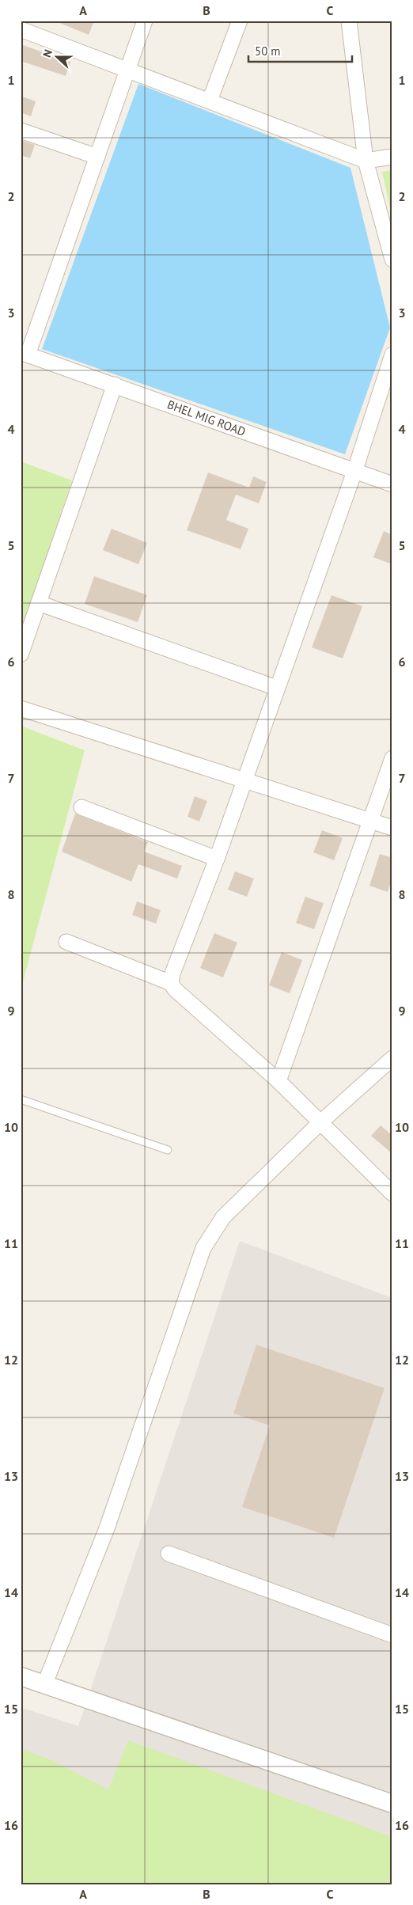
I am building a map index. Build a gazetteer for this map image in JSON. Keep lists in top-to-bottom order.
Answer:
{
  "streets": {
    "street": ["BHEL MIG ROAD"]
  },
  "scale_bar": "50 m",
  "north": "left",
  "grid": {
    "columns": ["A", "B", "C"],
    "rows": [
      "1",
      "2",
      "3",
      "4",
      "5",
      "6",
      "7",
      "8",
      "9",
      "10",
      "11",
      "12",
      "13",
      "14",
      "15",
      "16"
    ]
  }
}
